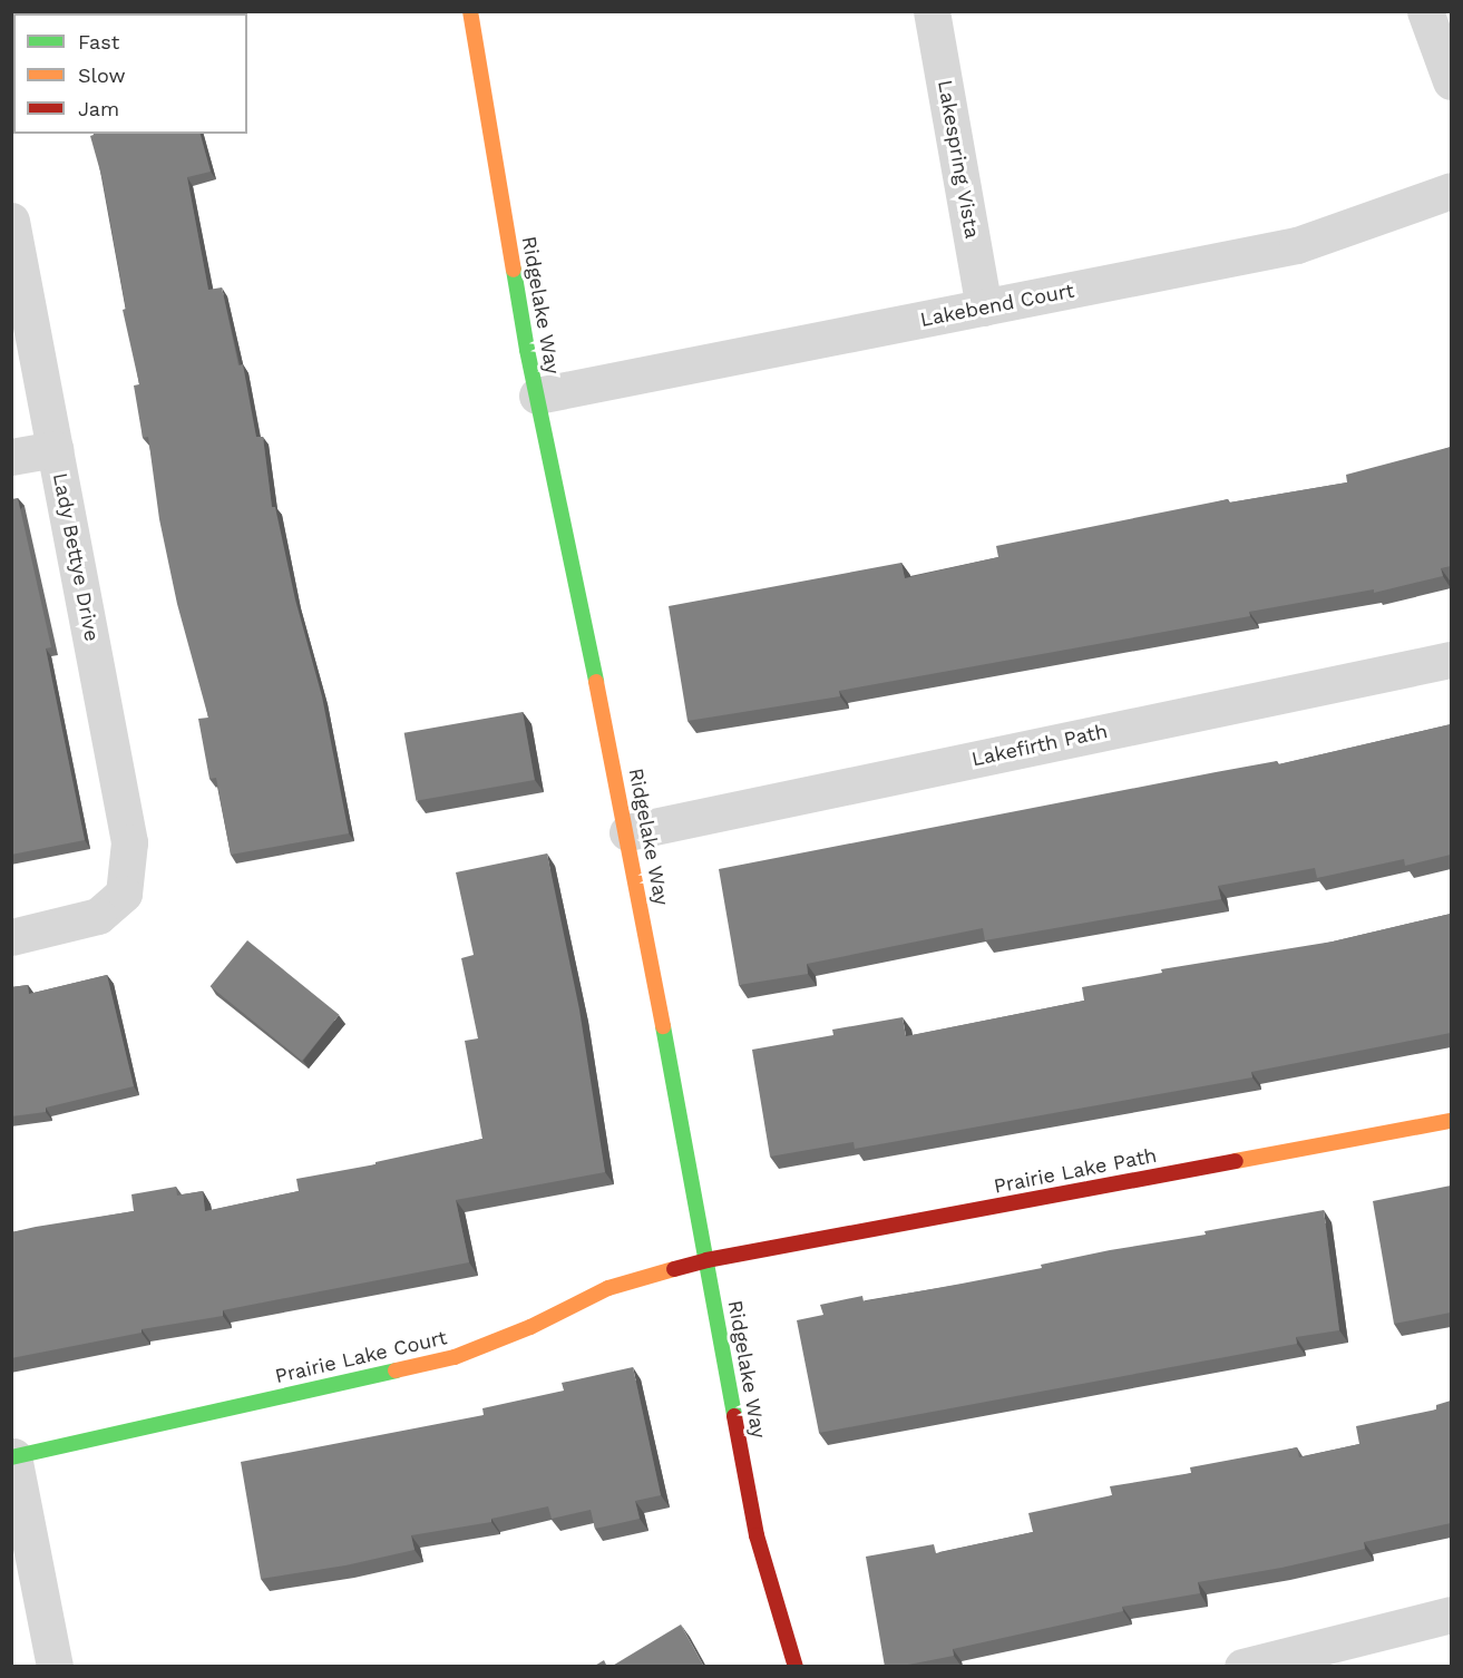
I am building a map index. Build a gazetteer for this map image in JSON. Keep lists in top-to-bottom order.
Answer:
{
  "streets": {
    "street": [
      "Lakespring Vista",
      "Ridgelake Way",
      "Lakebend Court",
      "Lady Bettye Drive",
      "Lakefirth Path",
      "Prairie Lake Path",
      "Prairie Lake Court"
    ]
  },
  "crossings": [
    ["Lakespring Vista", "Lakebend Court"],
    ["Ridgelake Way", "Lakebend Court"],
    ["Ridgelake Way", "Lakefirth Path"],
    ["Ridgelake Way", "Prairie Lake Path"],
    ["Ridgelake Way", "Prairie Lake Court"],
    ["Prairie Lake Path", "Prairie Lake Court"]
  ],
  "legend": ["Fast", "Slow", "Jam"]
}
